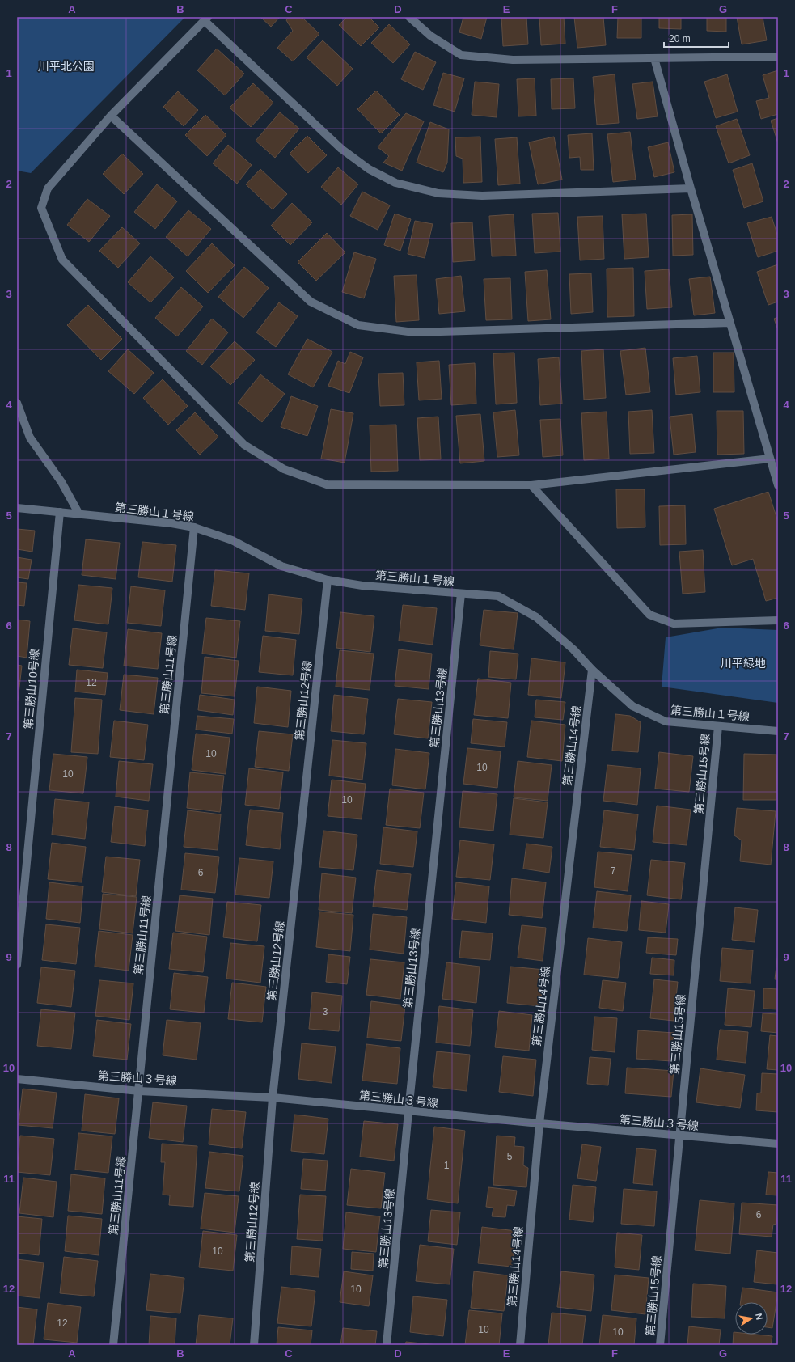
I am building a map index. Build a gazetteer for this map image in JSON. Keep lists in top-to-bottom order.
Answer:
{
  "streets": {
    "street": [
      "第三勝山１号線",
      "第三勝山11号線",
      "第三勝山10号線",
      "第三勝山12号線",
      "第三勝山13号線",
      "第三勝山14号線",
      "第三勝山15号線",
      "第三勝山３号線"
    ]
  },
  "crossings": [
    ["第三勝山１号線", "第三勝山11号線"],
    ["第三勝山１号線", "第三勝山10号線"],
    ["第三勝山１号線", "第三勝山12号線"],
    ["第三勝山１号線", "第三勝山13号線"],
    ["第三勝山１号線", "第三勝山14号線"],
    ["第三勝山１号線", "第三勝山15号線"],
    ["第三勝山11号線", "第三勝山３号線"],
    ["第三勝山12号線", "第三勝山３号線"],
    ["第三勝山13号線", "第三勝山３号線"],
    ["第三勝山14号線", "第三勝山３号線"],
    ["第三勝山15号線", "第三勝山３号線"]
  ],
  "parks": ["川平北公園", "川平緑地"],
  "house_numbers": [
    "12",
    "10",
    "10",
    "10",
    "10",
    "7",
    "6",
    "3",
    "5",
    "1",
    "6",
    "10",
    "10",
    "12",
    "10",
    "10"
  ],
  "scale_bar": "20 m",
  "north": "right",
  "grid": {
    "columns": [
      "A",
      "B",
      "C",
      "D",
      "E",
      "F",
      "G"
    ],
    "rows": [
      "1",
      "2",
      "3",
      "4",
      "5",
      "6",
      "7",
      "8",
      "9",
      "10",
      "11",
      "12"
    ]
  }
}
